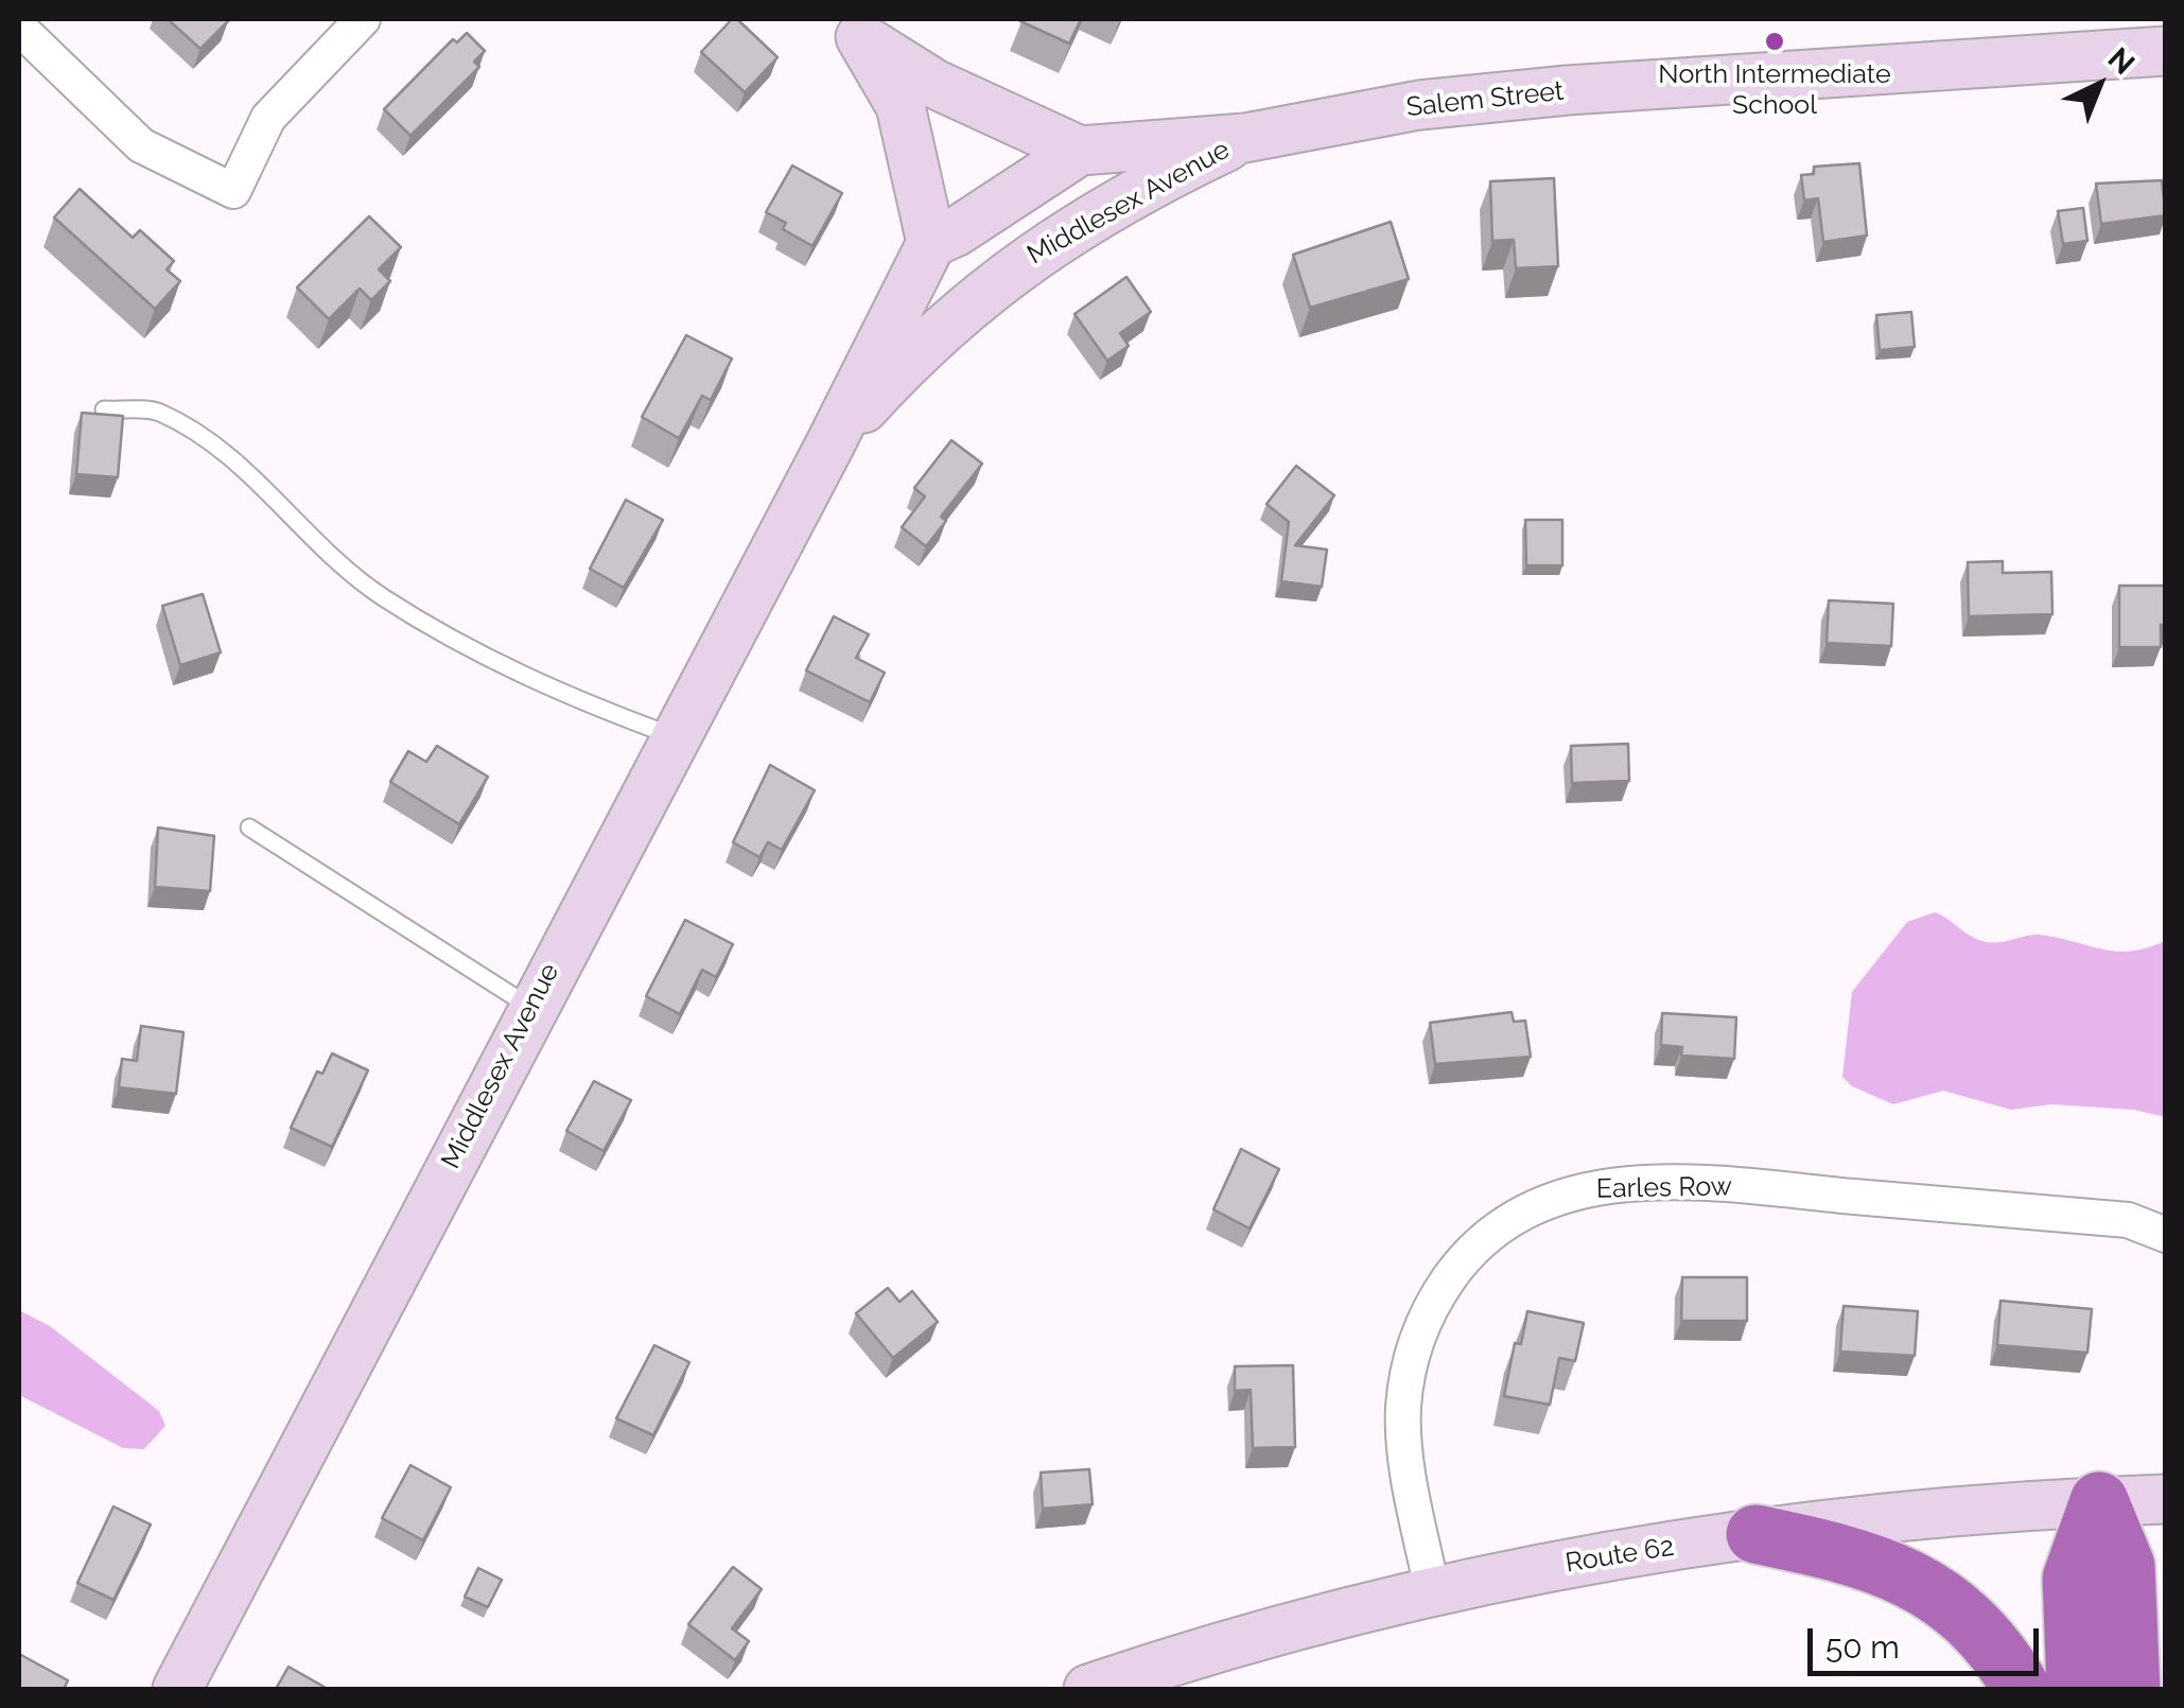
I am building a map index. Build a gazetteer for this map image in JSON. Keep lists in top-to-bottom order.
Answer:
{
  "streets": {
    "street": [
      "Salem Street",
      "Middlesex Avenue",
      "Earles Row",
      "Route 62"
    ]
  },
  "crossings": [
    ["Salem Street", "Middlesex Avenue"],
    ["Earles Row", "Route 62"]
  ],
  "places": ["North Intermediate School"],
  "scale_bar": "50 m",
  "north": "top right"
}
